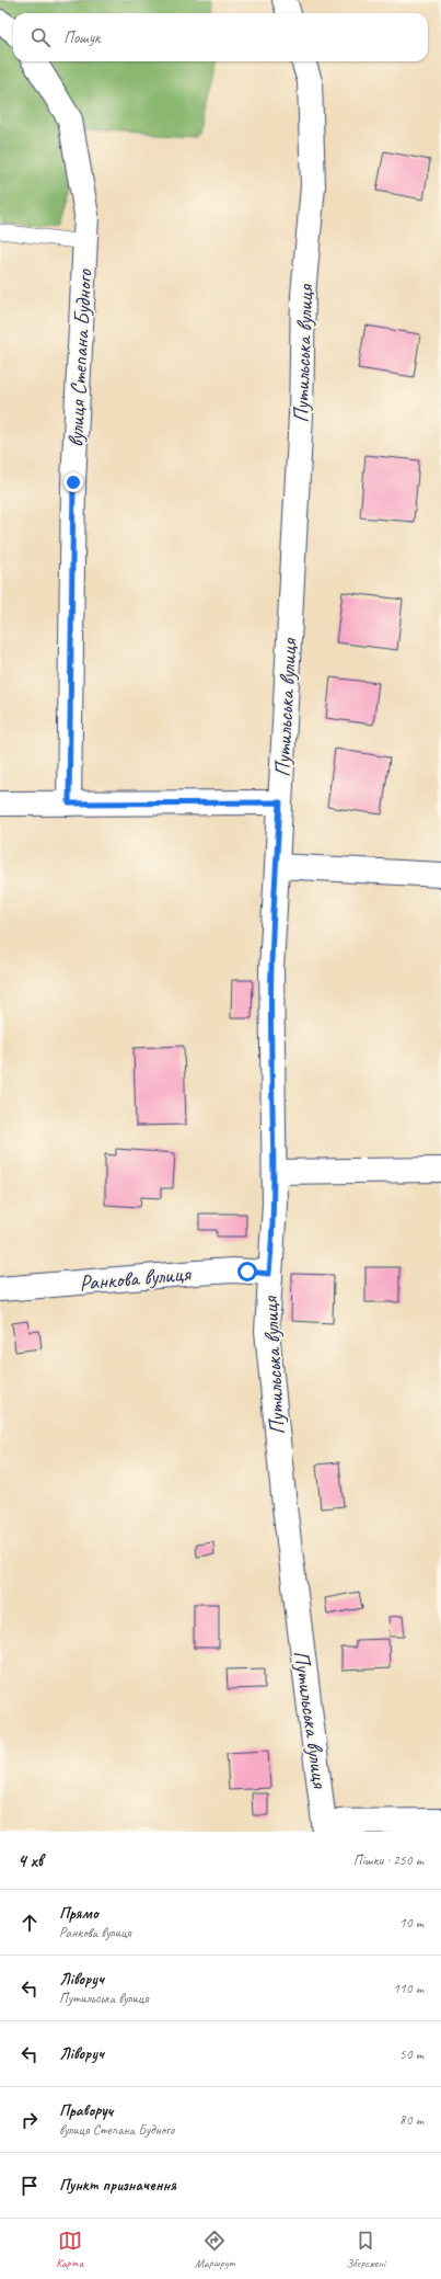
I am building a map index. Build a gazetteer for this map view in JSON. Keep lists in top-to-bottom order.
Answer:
{
  "streets": {
    "street": ["Путильська вулиця", "вулиця Степана Будного", "Ранкова вулиця"]
  },
  "crossings": [
    ["Путильська вулиця", "Ранкова вулиця"]
  ],
  "page": {
    "search": "Пошук",
    "heading": ["4 хв", "Пішки · 250 m"],
    "list": [
      ["Прямо", "Ранкова вулиця", "10 m"],
      ["Ліворуч", "Путильська вулиця", "110 m"],
      ["Ліворуч", "50 m"],
      ["Праворуч", "вулиця Степана Будного", "80 m"],
      "Пункт призначення"
    ],
    "nav": ["Карта", "Маршрут", "Збережені"]
  }
}
